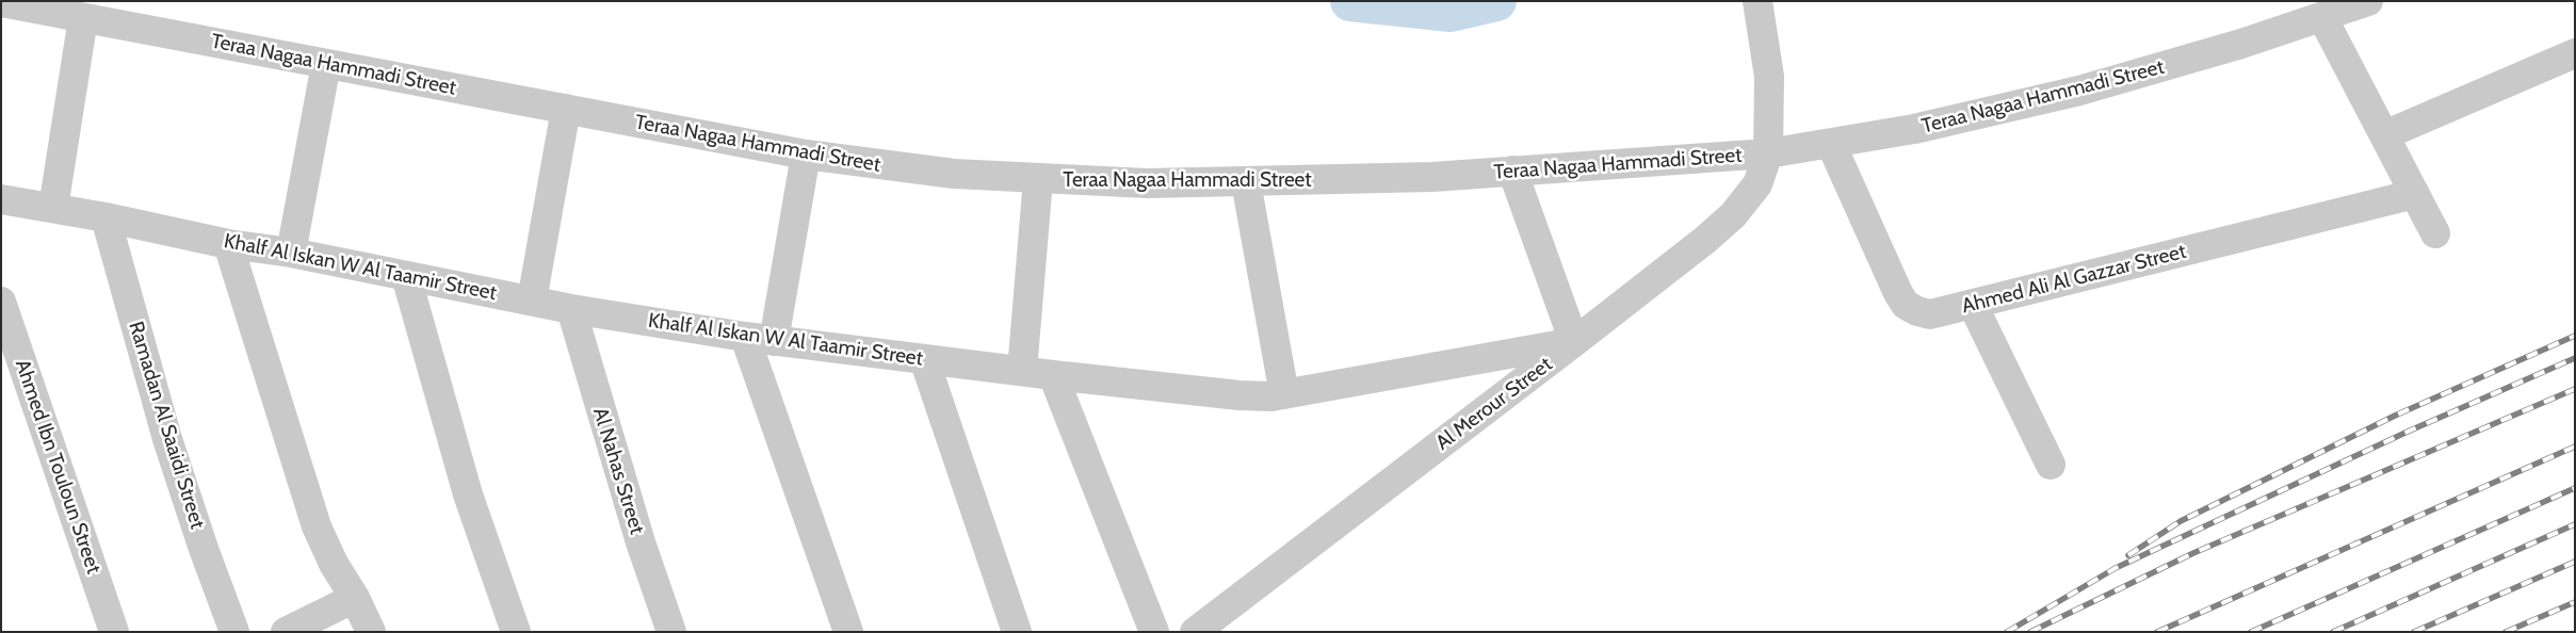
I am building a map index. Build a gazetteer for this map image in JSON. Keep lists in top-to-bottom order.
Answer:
{
  "streets": {
    "street": [
      "Teraa Nagaa Hammadi Street",
      "Khalf Al Iskan W Al Taamir Street",
      "Ahmed Ali Al Gazzar Street",
      "Al Merour Street",
      "Ramadan Al Saaidi Street",
      "Ahmed Ibn Touloun Street",
      "Al Nahas Street"
    ]
  },
  "crossings": [
    ["Teraa Nagaa Hammadi Street", "Ahmed Ali Al Gazzar Street"],
    ["Teraa Nagaa Hammadi Street", "Al Merour Street"],
    ["Khalf Al Iskan W Al Taamir Street", "Al Merour Street"],
    ["Khalf Al Iskan W Al Taamir Street", "Ramadan Al Saaidi Street"],
    ["Khalf Al Iskan W Al Taamir Street", "Al Nahas Street"]
  ]
}
